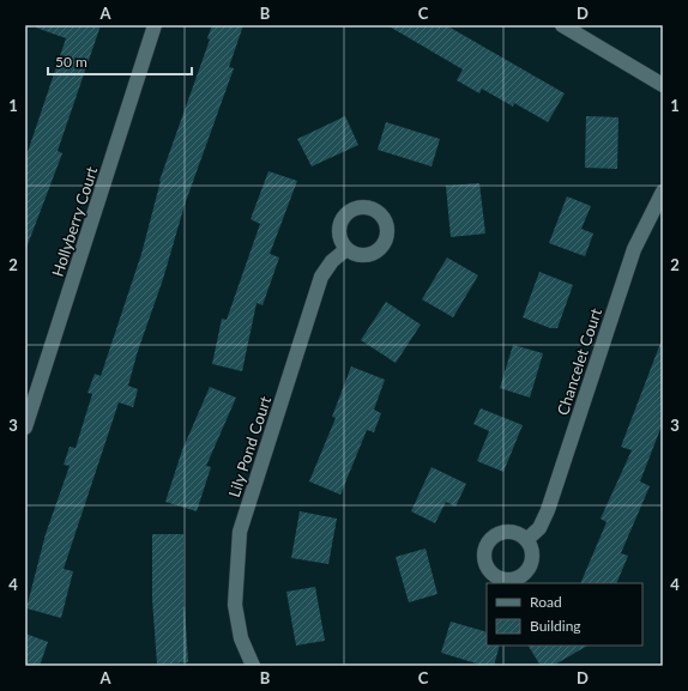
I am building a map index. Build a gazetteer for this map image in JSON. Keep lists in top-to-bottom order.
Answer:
{
  "streets": {
    "street": ["Hollyberry Court", "Chancelet Court", "Lily Pond Court"]
  },
  "legend": ["Road", "Building"],
  "scale_bar": "50 m",
  "grid": {
    "columns": [
      "A",
      "B",
      "C",
      "D"
    ],
    "rows": [
      "1",
      "2",
      "3",
      "4"
    ]
  }
}
